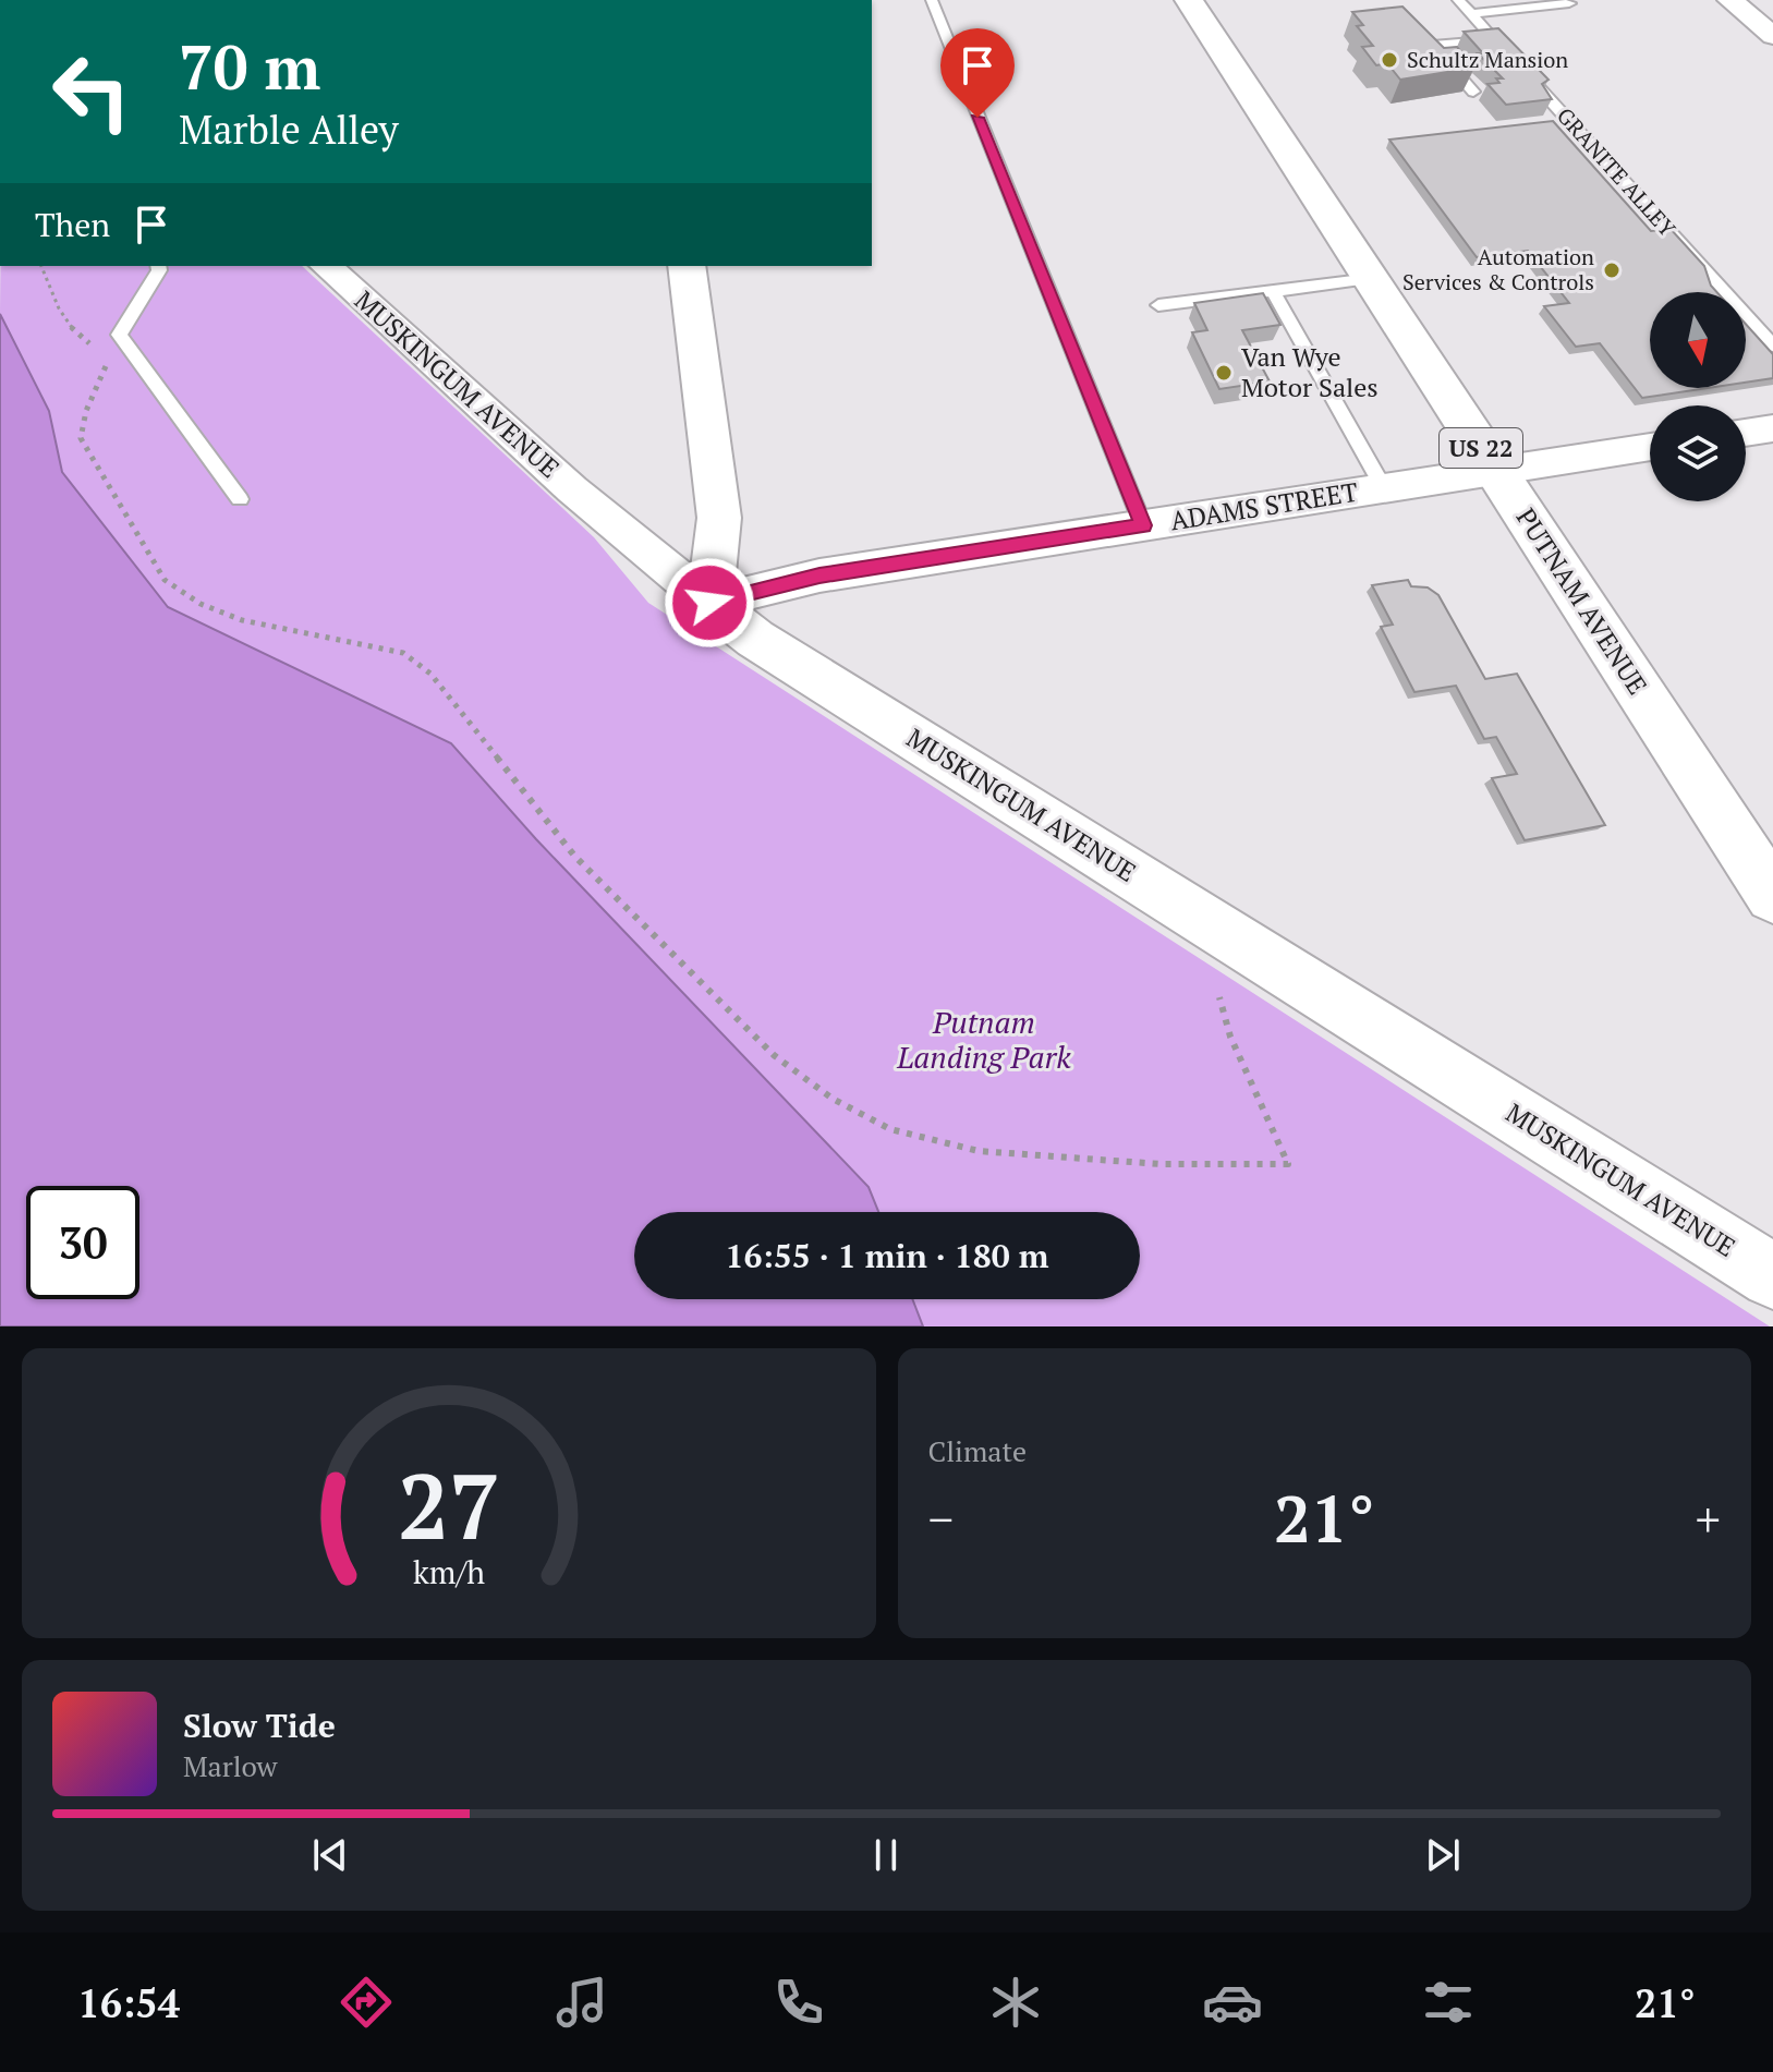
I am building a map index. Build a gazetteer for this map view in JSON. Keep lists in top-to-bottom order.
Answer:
{
  "streets": {
    "street": [
      "MUSKINGUM AVENUE",
      "US 22",
      "ADAMS STREET",
      "PUTNAM AVENUE"
    ],
    "lane": ["GRANITE ALLEY"]
  },
  "crossings": [
    ["MUSKINGUM AVENUE", "ADAMS STREET"],
    ["ADAMS STREET", "PUTNAM AVENUE"]
  ],
  "parks": ["Putnam Landing Park"],
  "places": ["Schultz Mansion", "Automation Services & Controls", "Van Wye Motor Sales"],
  "north": "bottom",
  "page": {
    "turn": ["70 m", "Marble Alley"],
    "then": "Then",
    "limit": "30",
    "trip": "16:55 · 1 min · 180 m",
    "tile": "Climate",
    "heat": ["−", "21°", "+"],
    "song": ["Slow Tide", "Marlow"],
    "tabs": ["16:54", "21°"],
    "gauge": ["27", "km/h"]
  }
}
